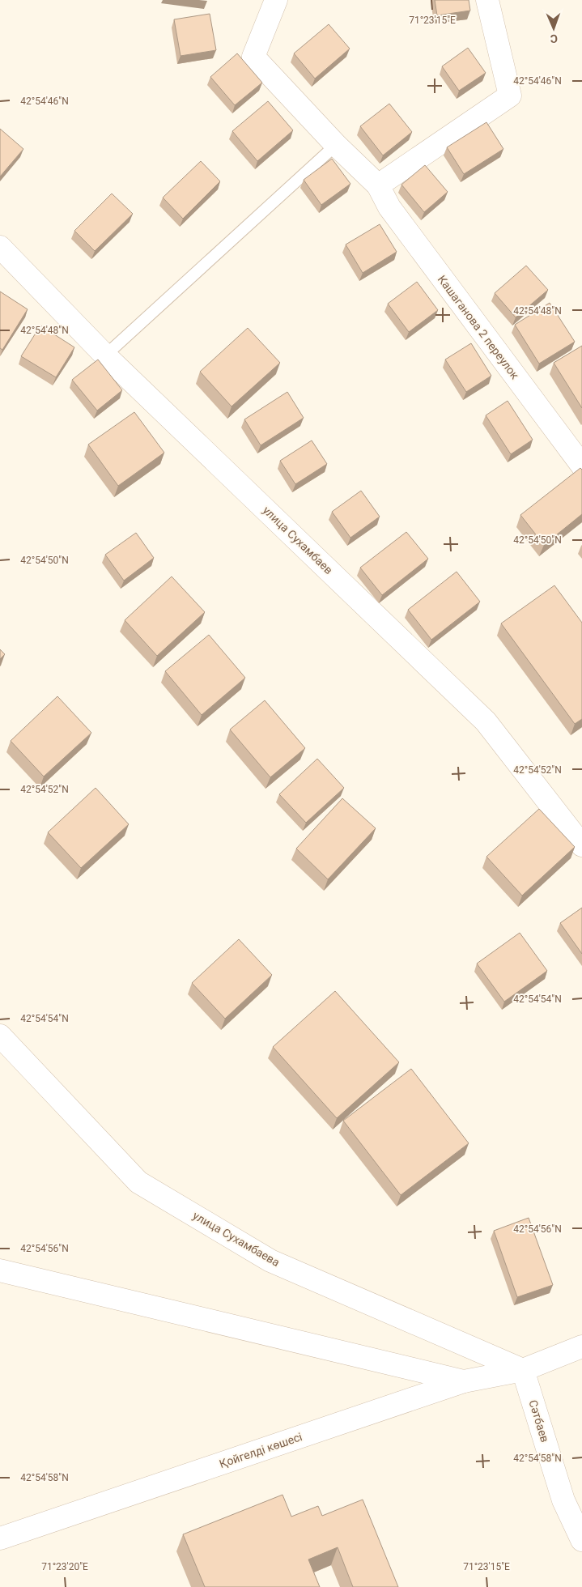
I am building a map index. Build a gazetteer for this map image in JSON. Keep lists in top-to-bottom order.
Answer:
{
  "streets": {
    "street": [
      "Кашаганова 2 переулок",
      "улица Сухамбаев",
      "улица Сухамбаева",
      "Сәтбаев",
      "Қойгелді көшесі"
    ]
  },
  "crossings": [
    ["улица Сухамбаева", "Сәтбаев"],
    ["улица Сухамбаева", "Қойгелді көшесі"],
    ["Сәтбаев", "Қойгелді көшесі"]
  ],
  "north": "bottom",
  "coordinates": [
    "71°23'15\"E",
    "42°54'46\"N",
    "42°54'48\"N",
    "42°54'50\"N",
    "42°54'52\"N",
    "42°54'54\"N",
    "42°54'56\"N",
    "42°54'58\"N",
    "71°23'20\"E"
  ]
}
